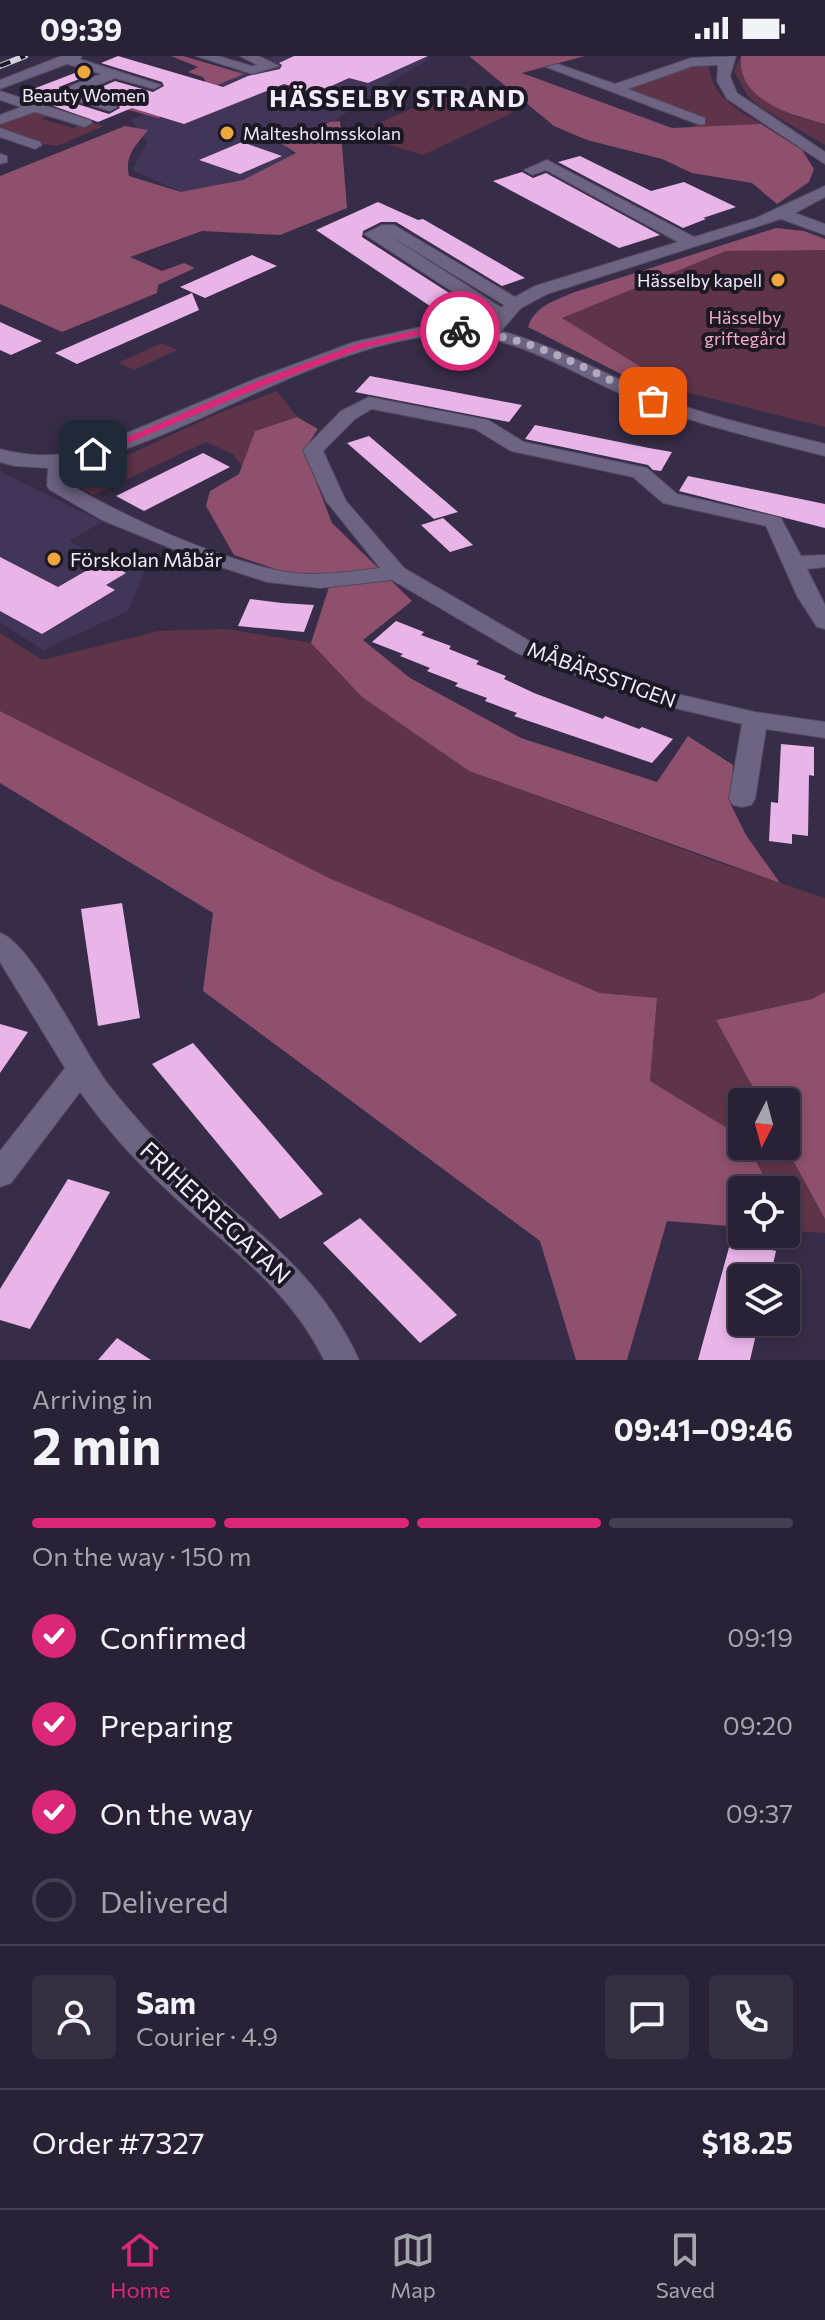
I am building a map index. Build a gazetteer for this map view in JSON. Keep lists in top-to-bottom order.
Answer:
{
  "streets": {
    "street": ["MÅBÄRSSTIGEN", "FRIHERREGATAN"]
  },
  "districts": ["HÄSSELBY STRAND"],
  "parks": ["Hässelby griftegård"],
  "places": [
    "Beauty Women",
    "Maltesholmsskolan",
    "Hässelby kapell",
    "Förskolan Måbär"
  ],
  "north": "bottom",
  "page": {
    "status": "09:39",
    "heading": ["2 min", "Arriving in", "09:41–09:46"],
    "panel": [
      "Sam",
      "Courier · 4.9",
      "Order #7327",
      "$18.25"
    ],
    "bar": "On the way · 150 m",
    "list": [
      ["Confirmed", "09:19"],
      ["Preparing", "09:20"],
      ["On the way", "09:37"],
      "Delivered"
    ],
    "tabs": ["Home", "Map", "Saved"]
  }
}
